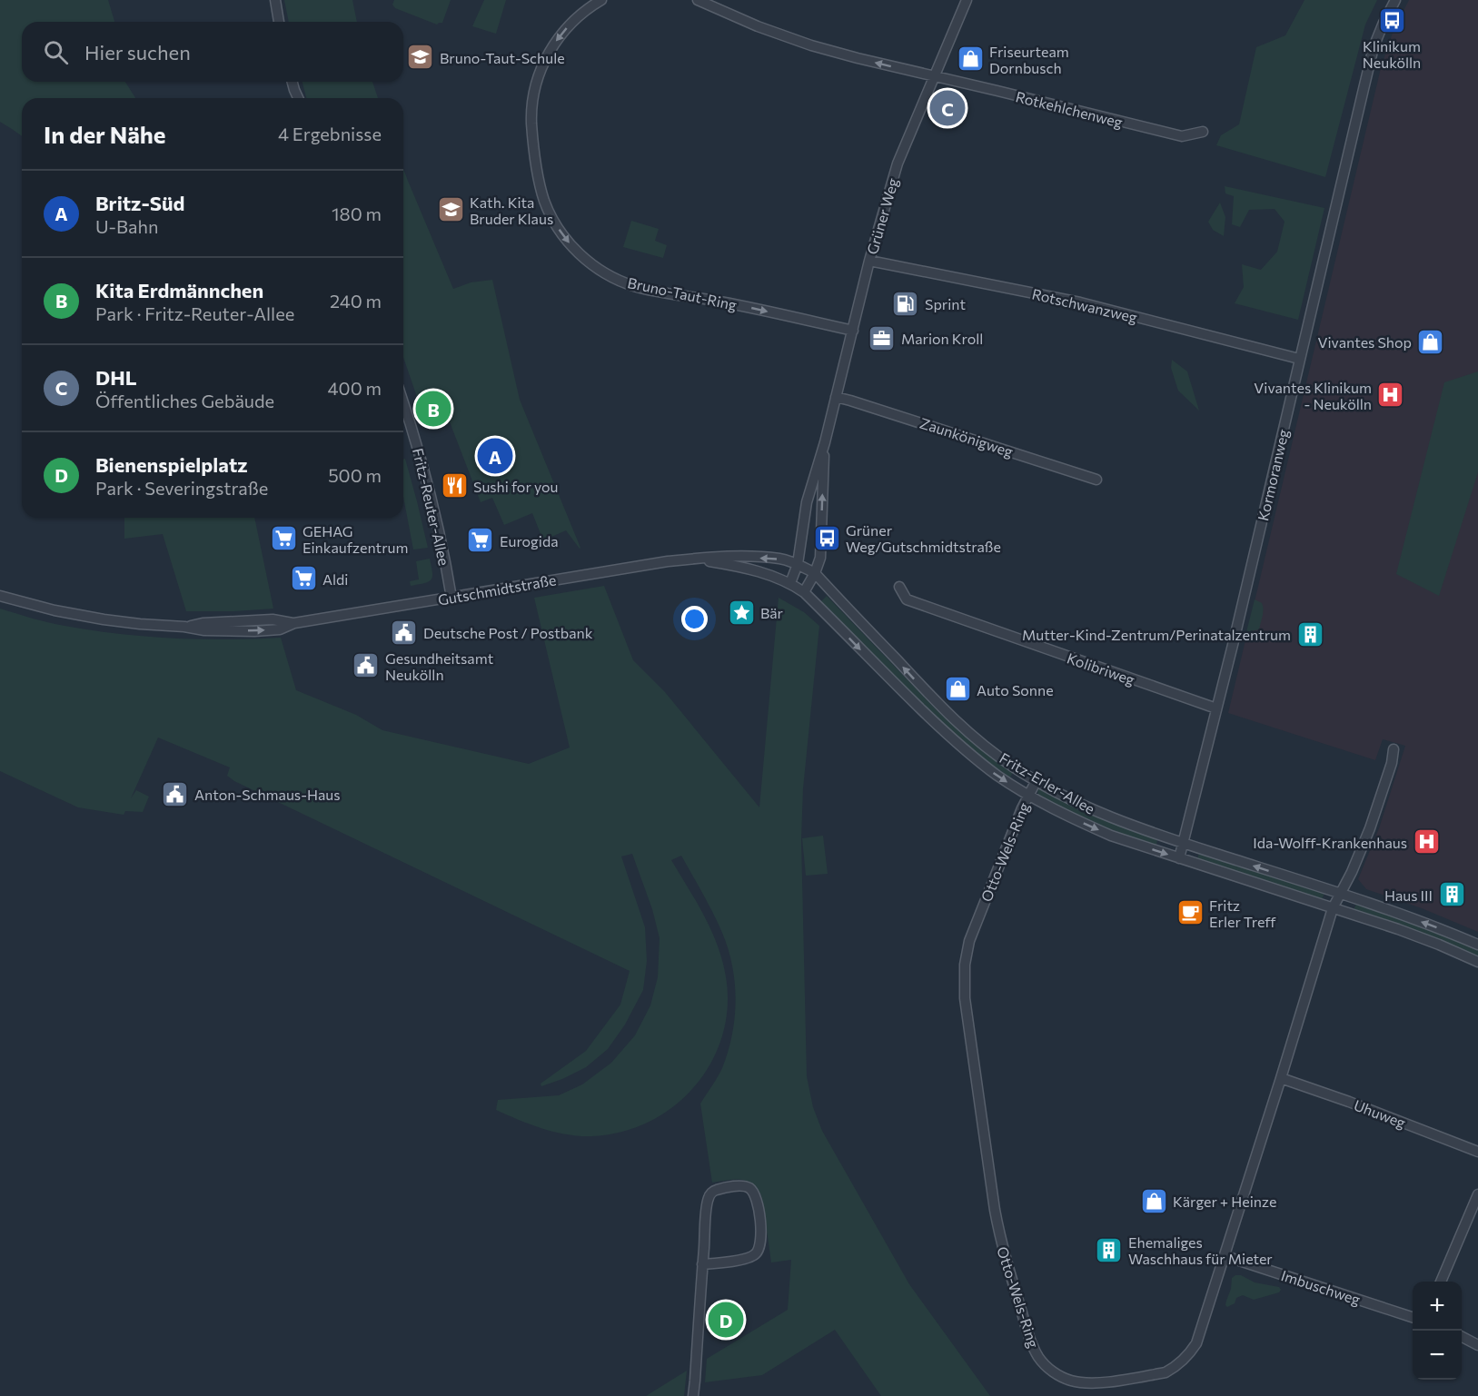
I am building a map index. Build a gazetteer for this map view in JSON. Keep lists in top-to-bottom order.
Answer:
{
  "streets": {
    "street": [
      "Rotkehlchenweg",
      "Grüner Weg",
      "Bruno-Taut-Ring",
      "Rotschwanzweg",
      "Zaunkönigweg",
      "Kormoranweg",
      "Fritz-Reuter-Allee",
      "Gutschmidtstraße",
      "Kolibriweg",
      "Fritz-Erler-Allee",
      "Otto-Wels-Ring",
      "Uhuweg",
      "Imbuschweg"
    ]
  },
  "crossings": [
    ["Rotkehlchenweg", "Grüner Weg"],
    ["Grüner Weg", "Bruno-Taut-Ring"],
    ["Grüner Weg", "Rotschwanzweg"],
    ["Grüner Weg", "Zaunkönigweg"],
    ["Grüner Weg", "Gutschmidtstraße"],
    ["Grüner Weg", "Fritz-Erler-Allee"],
    ["Rotschwanzweg", "Kormoranweg"],
    ["Kormoranweg", "Kolibriweg"],
    ["Kormoranweg", "Fritz-Erler-Allee"],
    ["Fritz-Reuter-Allee", "Gutschmidtstraße"],
    ["Gutschmidtstraße", "Fritz-Erler-Allee"],
    ["Fritz-Erler-Allee", "Otto-Wels-Ring"],
    ["Otto-Wels-Ring", "Uhuweg"],
    ["Otto-Wels-Ring", "Imbuschweg"]
  ],
  "places": {
    "bus stop": ["Klinikum Neukölln", "Grüner Weg/Gutschmidtstraße"],
    "school or university": ["Bruno-Taut-Schule", "Kath. Kita Bruder Klaus"],
    "shop": [
      "Friseurteam Dornbusch",
      "Vivantes Shop",
      "Auto Sonne",
      "Kärger + Heinze"
    ],
    "fuel station": ["Sprint"],
    "office": ["Marion Kroll"],
    "hospital": ["Vivantes Klinikum - Neukölln", "Ida-Wolff-Krankenhaus"],
    "restaurant": ["Sushi for you"],
    "supermarket": ["GEHAG Einkaufzentrum", "Eurogida", "Aldi"],
    "place": ["Bär"],
    "public building": ["Deutsche Post / Postbank", "Gesundheitsamt Neukölln", "Anton-Schmaus-Haus"],
    "building": ["Mutter-Kind-Zentrum/Perinatalzentrum", "Haus III", "Ehemaliges Waschhaus für Mieter"],
    "cafe": ["Fritz Erler Treff"]
  },
  "page": {
    "search": "Hier suchen",
    "pins": [
      "C",
      "B",
      "A",
      "D"
    ],
    "heading": ["In der Nähe", "4 Ergebnisse"],
    "list": [
      {
        "mark": "A",
        "name": "Britz-Süd",
        "note": "U-Bahn",
        "value": "180 m"
      },
      {
        "mark": "B",
        "name": "Kita Erdmännchen",
        "note": "Park · Fritz-Reuter-Allee",
        "value": "240 m"
      },
      {
        "mark": "C",
        "name": "DHL",
        "note": "Öffentliches Gebäude",
        "value": "400 m"
      },
      {
        "mark": "D",
        "name": "Bienenspielplatz",
        "note": "Park · Severingstraße",
        "value": "500 m"
      }
    ],
    "map_buttons": ["+", "−"]
  }
}
